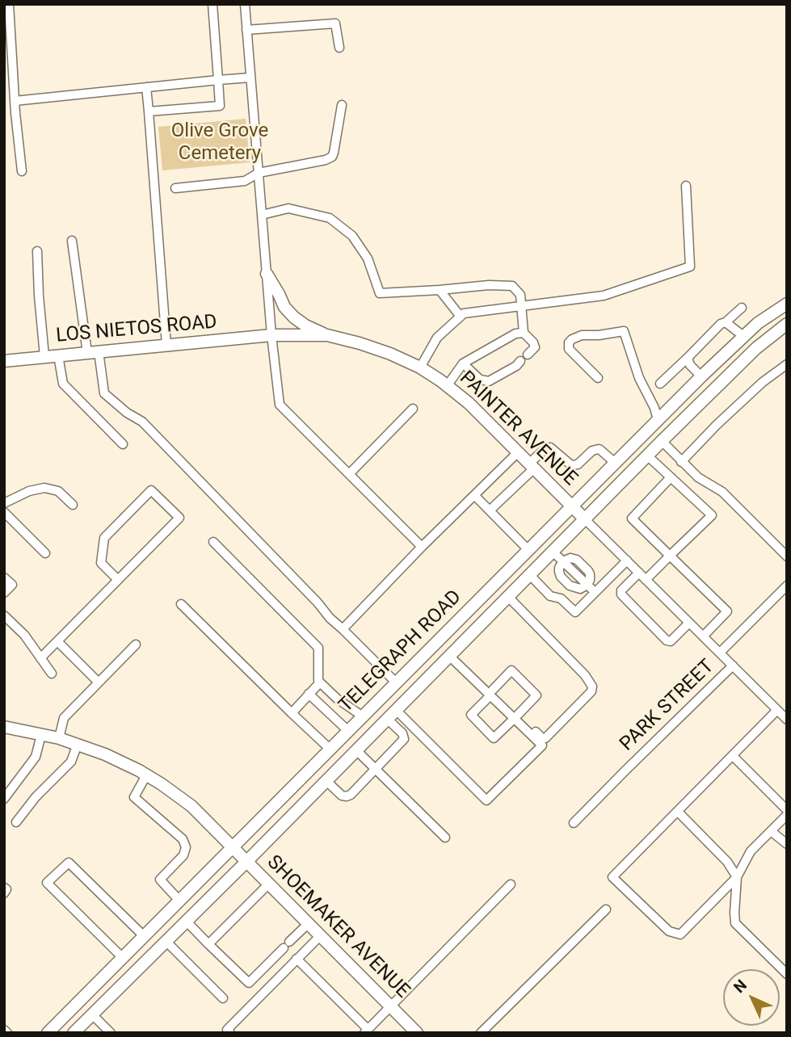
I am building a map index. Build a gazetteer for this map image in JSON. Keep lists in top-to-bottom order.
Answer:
{
  "streets": {
    "main road": [
      "LOS NIETOS ROAD",
      "PAINTER AVENUE",
      "TELEGRAPH ROAD",
      "SHOEMAKER AVENUE"
    ],
    "street": ["PARK STREET"]
  },
  "crossings": [
    ["LOS NIETOS ROAD", "PAINTER AVENUE"],
    ["PAINTER AVENUE", "TELEGRAPH ROAD"],
    ["PAINTER AVENUE", "PARK STREET"],
    ["TELEGRAPH ROAD", "SHOEMAKER AVENUE"]
  ],
  "parks": ["Olive Grove Cemetery"],
  "north": "top left"
}
